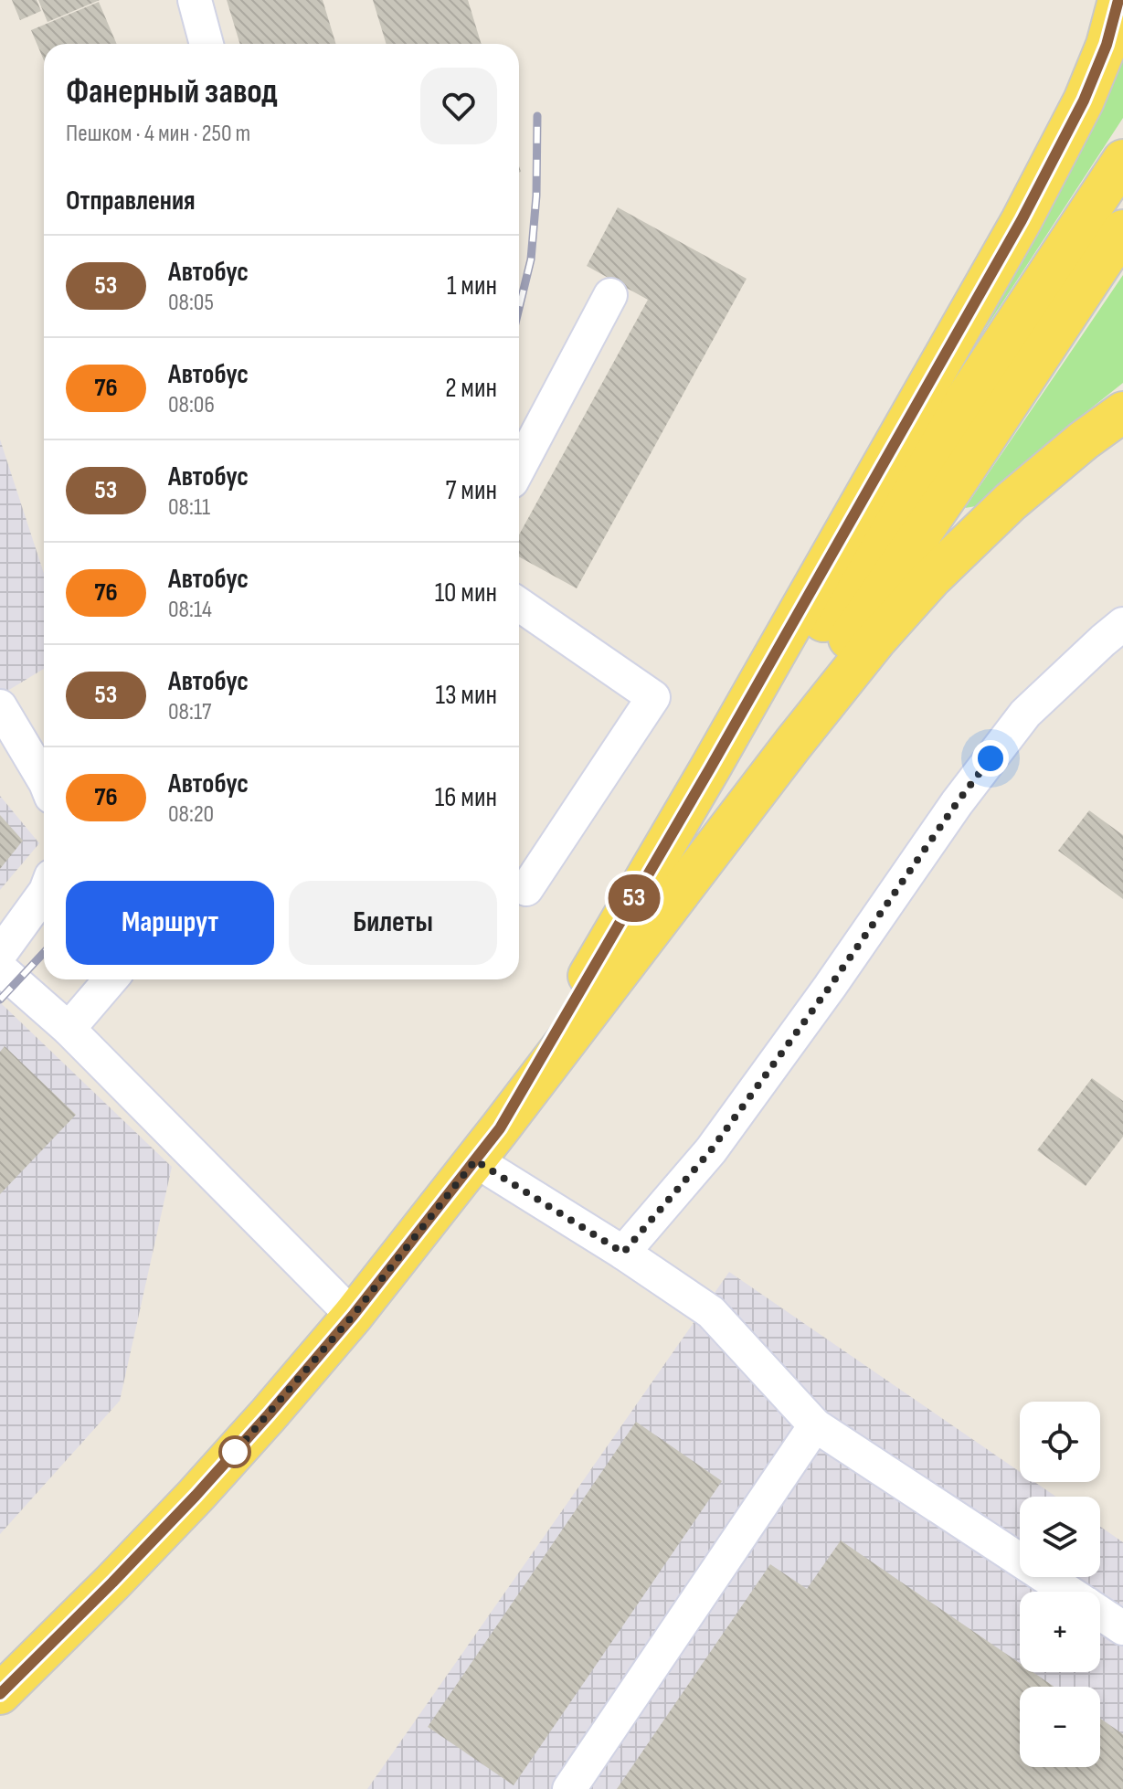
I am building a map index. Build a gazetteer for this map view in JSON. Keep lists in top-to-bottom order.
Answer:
{
  "lines": ["bus line 53"],
  "page": {
    "on_map": "53",
    "heading": [
      ["Фанерный завод", "Пешком · 4 мин · 250 m"],
      "Отправления"
    ],
    "list": [
      {
        "mark": "53",
        "name": "Автобус",
        "note": "08:05",
        "value": "1 мин"
      },
      {
        "mark": "76",
        "name": "Автобус",
        "note": "08:06",
        "value": "2 мин"
      },
      {
        "mark": "53",
        "name": "Автобус",
        "note": "08:11",
        "value": "7 мин"
      },
      {
        "mark": "76",
        "name": "Автобус",
        "note": "08:14",
        "value": "10 мин"
      },
      {
        "mark": "53",
        "name": "Автобус",
        "note": "08:17",
        "value": "13 мин"
      },
      {
        "mark": "76",
        "name": "Автобус",
        "note": "08:20",
        "value": "16 мин"
      }
    ],
    "buttons": ["Маршрут", "Билеты"],
    "map_buttons": ["+", "−"]
  }
}
